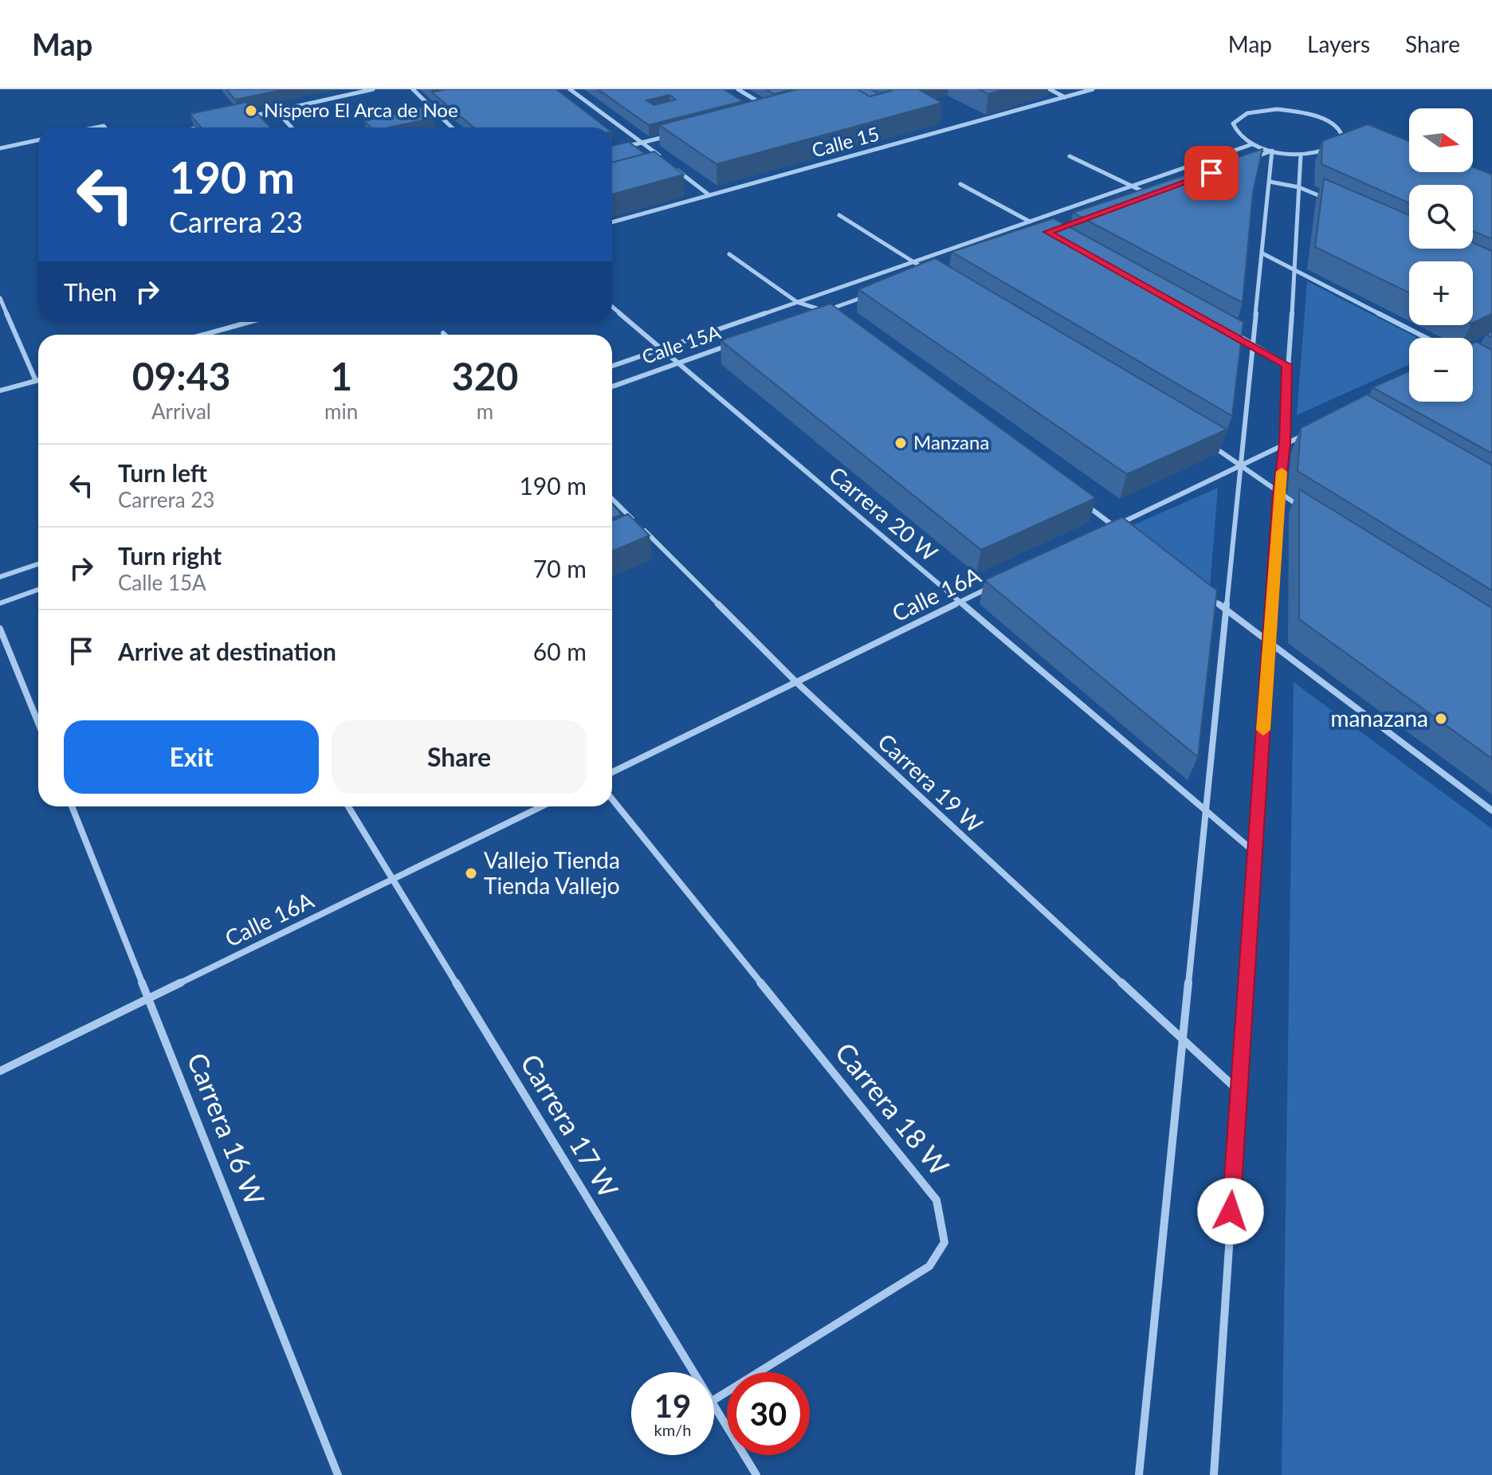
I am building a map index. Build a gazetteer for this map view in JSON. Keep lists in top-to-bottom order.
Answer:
{
  "streets": {
    "street": [
      "Calle 15",
      "Calle 15A",
      "Carrera 20 W",
      "Calle 16A",
      "Carrera 19 W",
      "Carrera 18 W",
      "Carrera 17 W",
      "Carrera 16 W"
    ]
  },
  "crossings": [
    ["Calle 15A", "Carrera 20 W"],
    ["Carrera 20 W", "Calle 16A"],
    ["Calle 16A", "Carrera 19 W"],
    ["Calle 16A", "Carrera 17 W"],
    ["Calle 16A", "Carrera 16 W"]
  ],
  "places": [
    "Nispero El Arca de Noe",
    "Manzana",
    "manazana",
    "Vallejo Tienda Tienda Vallejo"
  ],
  "north": "right",
  "page": {
    "header": "Map",
    "nav": ["Map", "Layers", "Share"],
    "map_buttons": ["+", "−"],
    "turn": ["190 m", "Carrera 23"],
    "then": "Then",
    "eta": [
      "09:43",
      "Arrival",
      "1",
      "min",
      "320",
      "m"
    ],
    "list": [
      {
        "name": "Turn left",
        "note": "Carrera 23",
        "value": "190 m"
      },
      {
        "name": "Turn right",
        "note": "Calle 15A",
        "value": "70 m"
      },
      {
        "name": "Arrive at destination",
        "value": "60 m"
      }
    ],
    "buttons": ["Exit", "Share"],
    "speed": "19 km/h",
    "limit": "30"
  }
}
